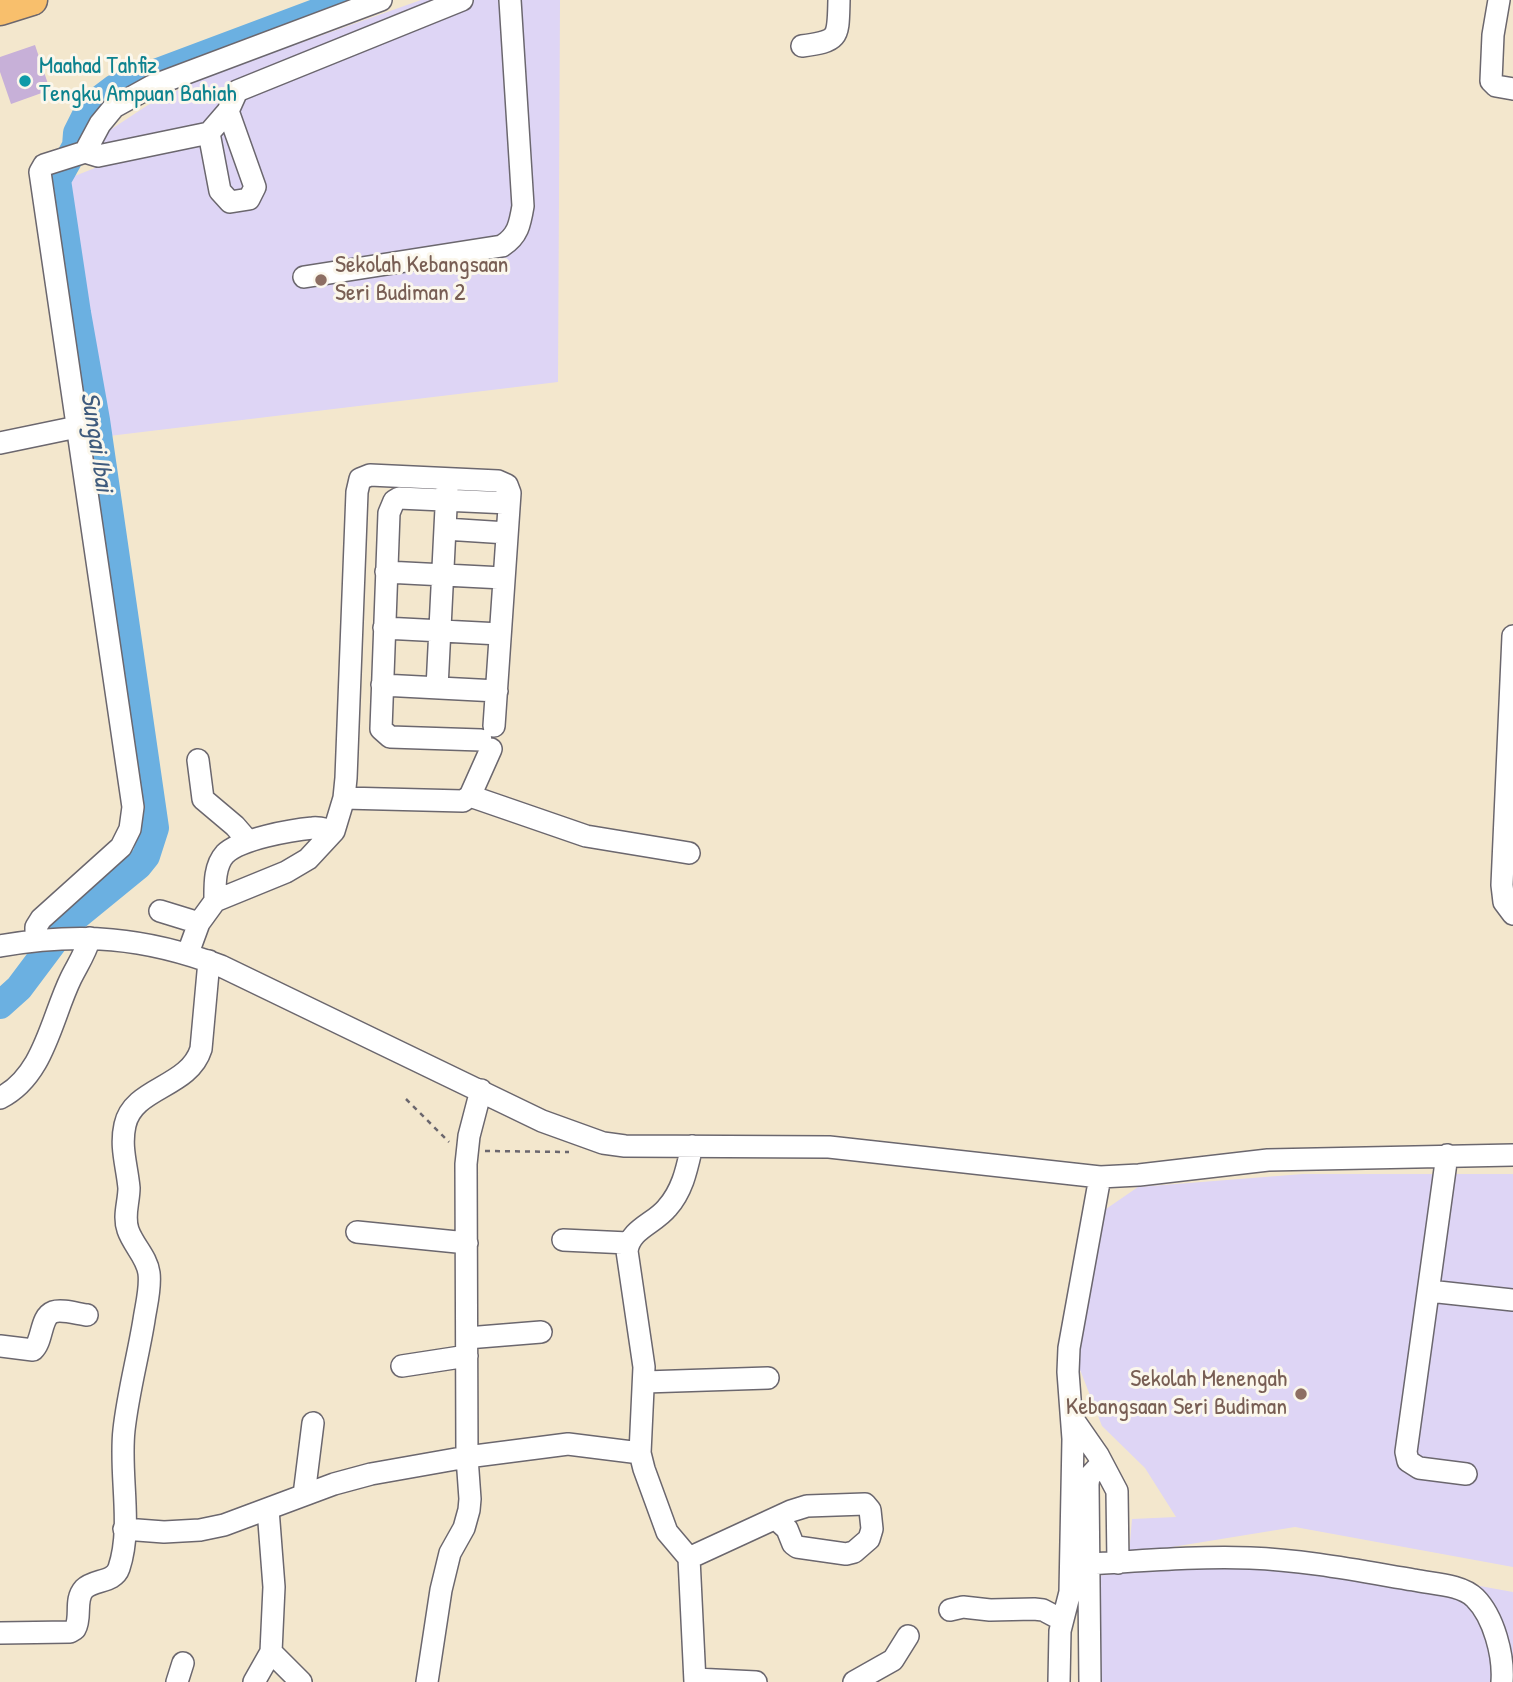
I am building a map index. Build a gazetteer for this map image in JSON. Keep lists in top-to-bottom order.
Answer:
{
  "water": ["Sungai Ibai"],
  "places": ["Maahad Tahfiz Tengku Ampuan Bahiah", "Sekolah Kebangsaan Seri Budiman 2", "Sekolah Menengah Kebangsaan Seri Budiman"]
}
